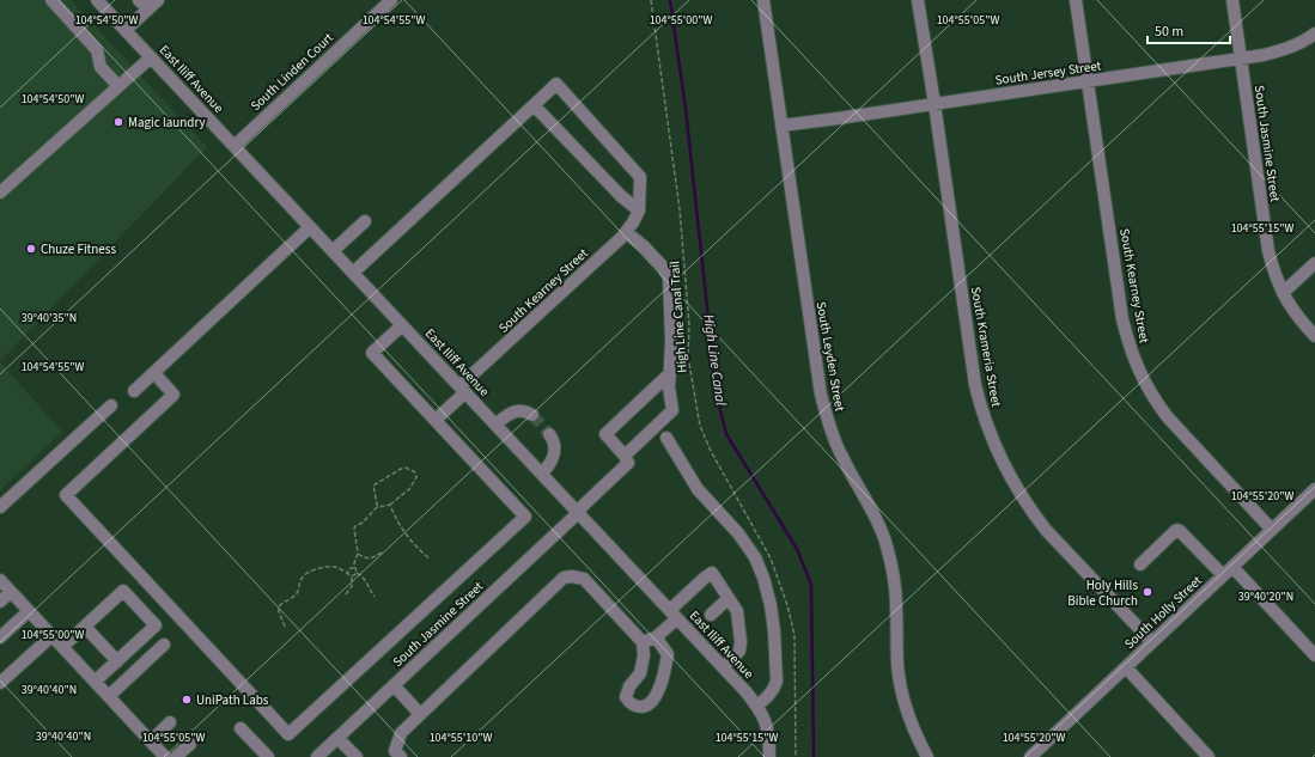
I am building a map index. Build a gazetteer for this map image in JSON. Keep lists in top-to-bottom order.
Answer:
{
  "streets": {
    "street": [
      "South Linden Court",
      "South Jersey Street",
      "East Iliff Avenue",
      "South Jasmine Street",
      "South Kearney Street",
      "South Krameria Street",
      "South Leyden Street",
      "South Holly Street"
    ],
    "path": ["High Line Canal Trail"]
  },
  "crossings": [
    ["South Linden Court", "East Iliff Avenue"],
    ["South Jersey Street", "South Jasmine Street"],
    ["South Jersey Street", "South Kearney Street"],
    ["South Jersey Street", "South Krameria Street"],
    ["South Jersey Street", "South Leyden Street"],
    ["East Iliff Avenue", "South Jasmine Street"],
    ["East Iliff Avenue", "South Kearney Street"],
    ["South Kearney Street", "South Holly Street"],
    ["South Krameria Street", "South Holly Street"]
  ],
  "water": ["High Line Canal"],
  "places": [
    "Magic laundry",
    "Chuze Fitness",
    "Holy Hills Bible Church",
    "UniPath Labs"
  ],
  "scale_bar": "50 m",
  "coordinates": [
    "104°54'50\"W",
    "104°54'55\"W",
    "104°55'00\"W",
    "104°55'05\"W",
    "104°55'15\"W",
    "39°40'35\"N",
    "104°55'20\"W",
    "39°40'20\"N",
    "39°40'40\"N",
    "104°55'10\"W"
  ]
}
